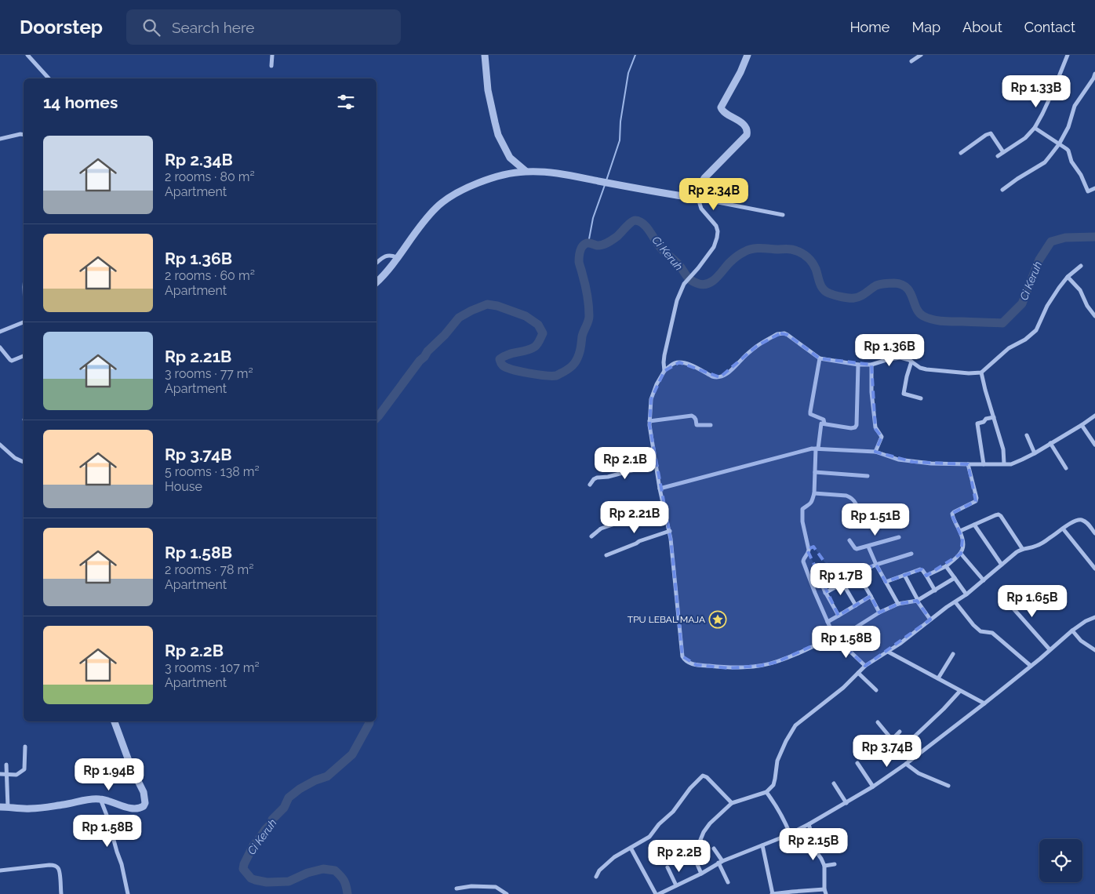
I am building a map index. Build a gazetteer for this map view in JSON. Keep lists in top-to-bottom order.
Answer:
{
  "water": ["Ci Keruh"],
  "places": {
    "place": ["TPU LEBAL MAJA"]
  },
  "page": {
    "header": "Doorstep",
    "search": "Search here",
    "nav": [
      "Home",
      "Map",
      "About",
      "Contact"
    ],
    "price": [
      "Rp 1.33B",
      "Rp 2.34B",
      "Rp 1.36B",
      "Rp 2.1B",
      "Rp 2.21B",
      "Rp 1.51B",
      "Rp 1.7B",
      "Rp 1.65B",
      "Rp 1.58B",
      "Rp 3.74B",
      "Rp 1.94B",
      "Rp 1.58B",
      "Rp 2.15B",
      "Rp 2.2B"
    ],
    "heading": "14 homes",
    "list": [
      {
        "name": "Rp 2.34B",
        "note": "2 rooms · 80 m² · Apartment"
      },
      {
        "name": "Rp 1.36B",
        "note": "2 rooms · 60 m² · Apartment"
      },
      {
        "name": "Rp 2.21B",
        "note": "3 rooms · 77 m² · Apartment"
      },
      {
        "name": "Rp 3.74B",
        "note": "5 rooms · 138 m² · House"
      },
      {
        "name": "Rp 1.58B",
        "note": "2 rooms · 78 m² · Apartment"
      },
      {
        "name": "Rp 2.2B",
        "note": "3 rooms · 107 m² · Apartment"
      }
    ]
  }
}
